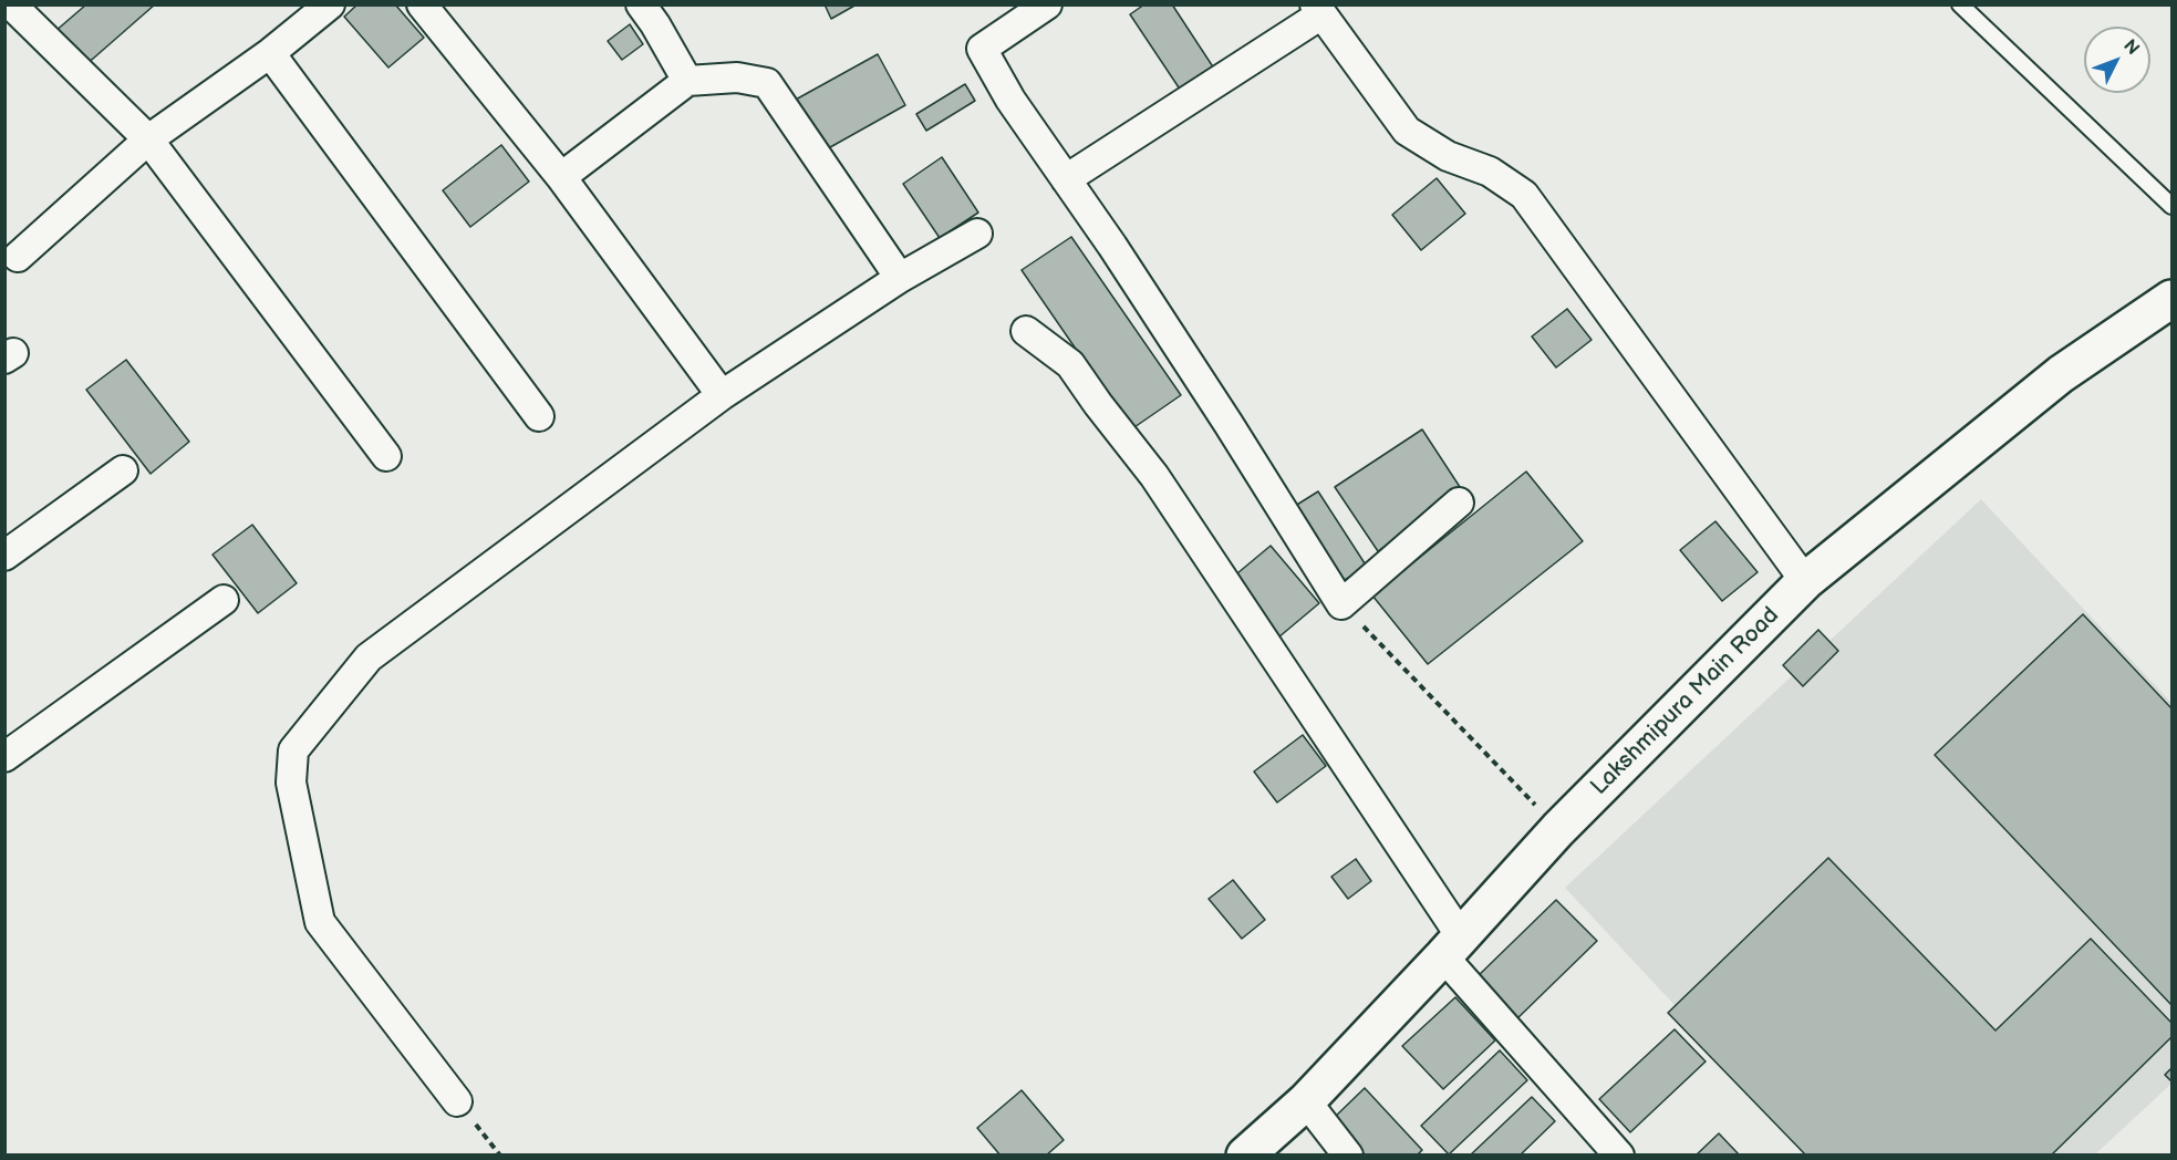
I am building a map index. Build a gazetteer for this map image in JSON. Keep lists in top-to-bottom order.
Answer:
{
  "streets": {
    "main road": ["Lakshmipura Main Road"]
  },
  "north": "top right"
}
